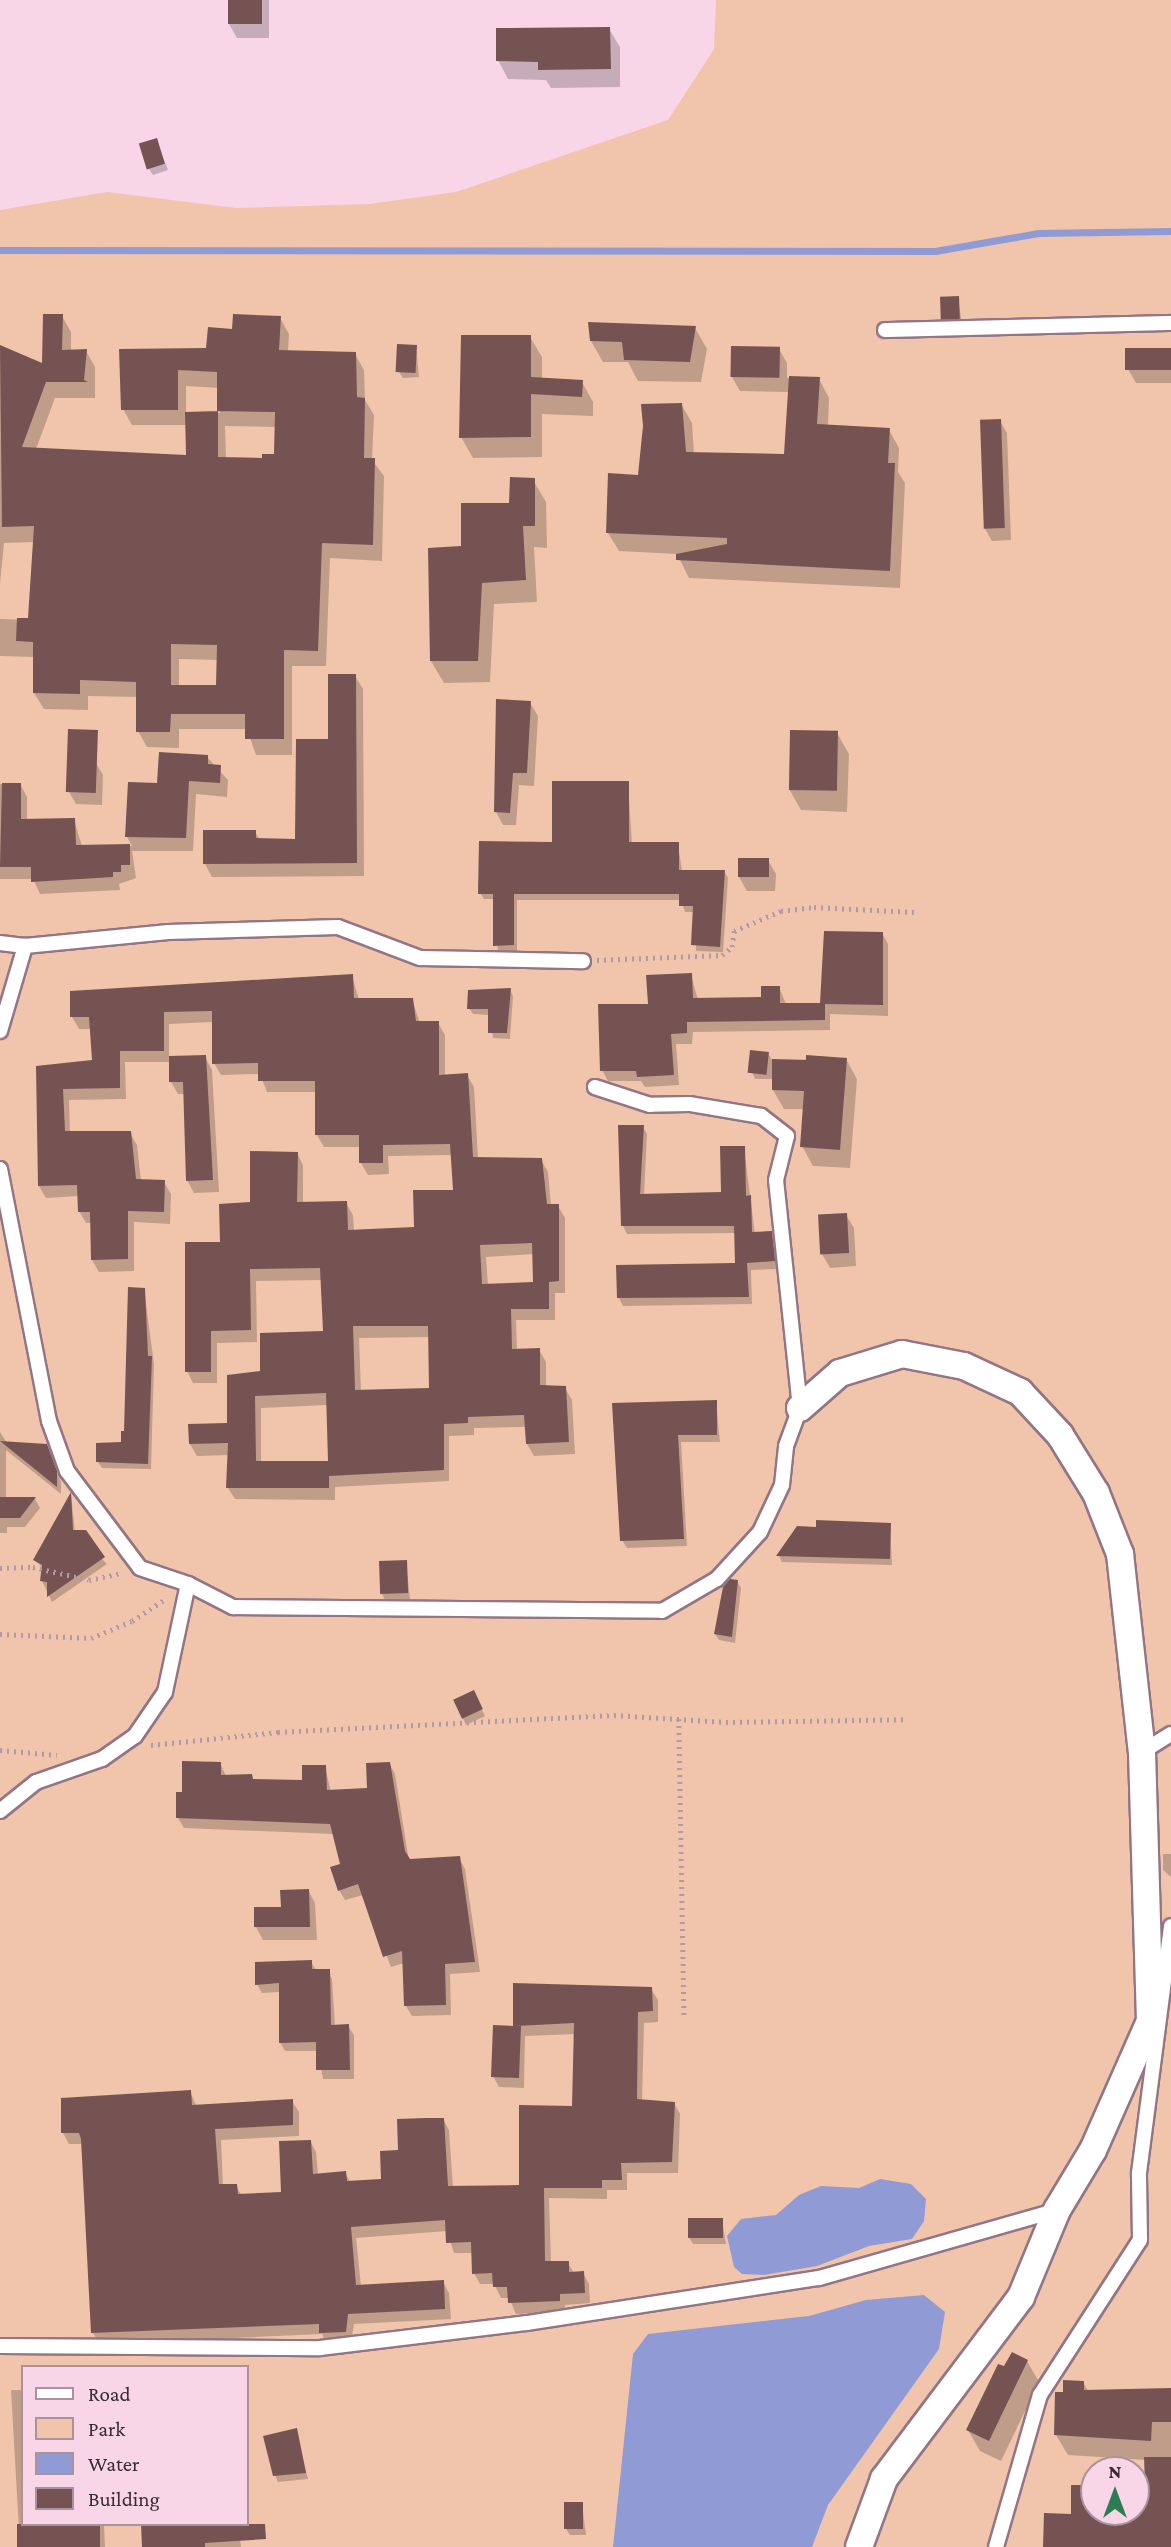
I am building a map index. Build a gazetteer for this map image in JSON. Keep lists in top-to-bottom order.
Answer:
{
  "legend": [
    "Road",
    "Park",
    "Water",
    "Building"
  ],
  "north": "top"
}
